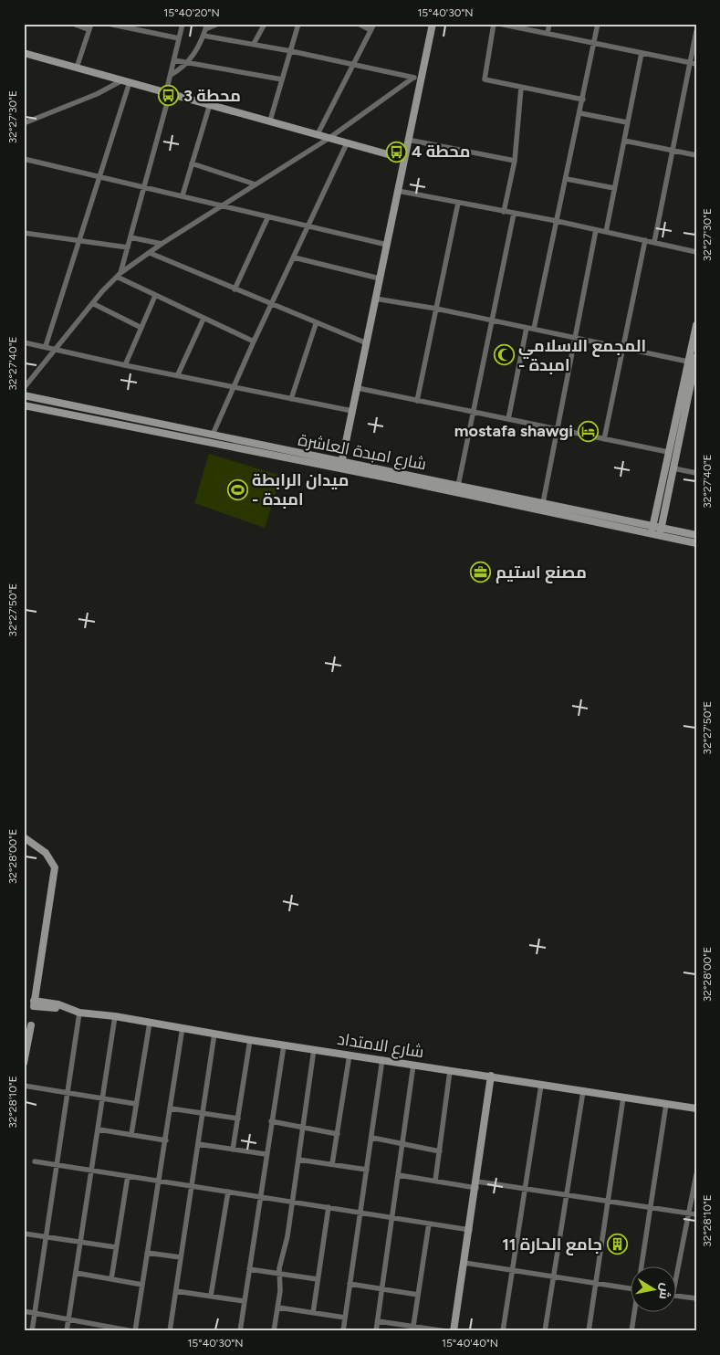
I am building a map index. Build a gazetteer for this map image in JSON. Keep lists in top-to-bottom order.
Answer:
{
  "streets": {
    "street": ["شارع امبدة العاشرة", "شارع الامتداد"]
  },
  "places": {
    "bus stop": ["محطة 3", "محطة 4"],
    "mosque": ["المجمع الاسلامي - امبدة"],
    "hotel": ["mostafa shawgi"],
    "sports": ["ميدان الرابطة - امبدة"],
    "office": ["مصنع استيم"],
    "building": ["جامع الحارة 11"]
  },
  "north": "right",
  "coordinates": [
    "15°40'20\"N",
    "15°40'30\"N",
    "32°27'30\"E",
    "32°27'40\"E",
    "32°27'50\"E",
    "32°28'00\"E",
    "32°28'10\"E",
    "15°40'40\"N"
  ]
}
